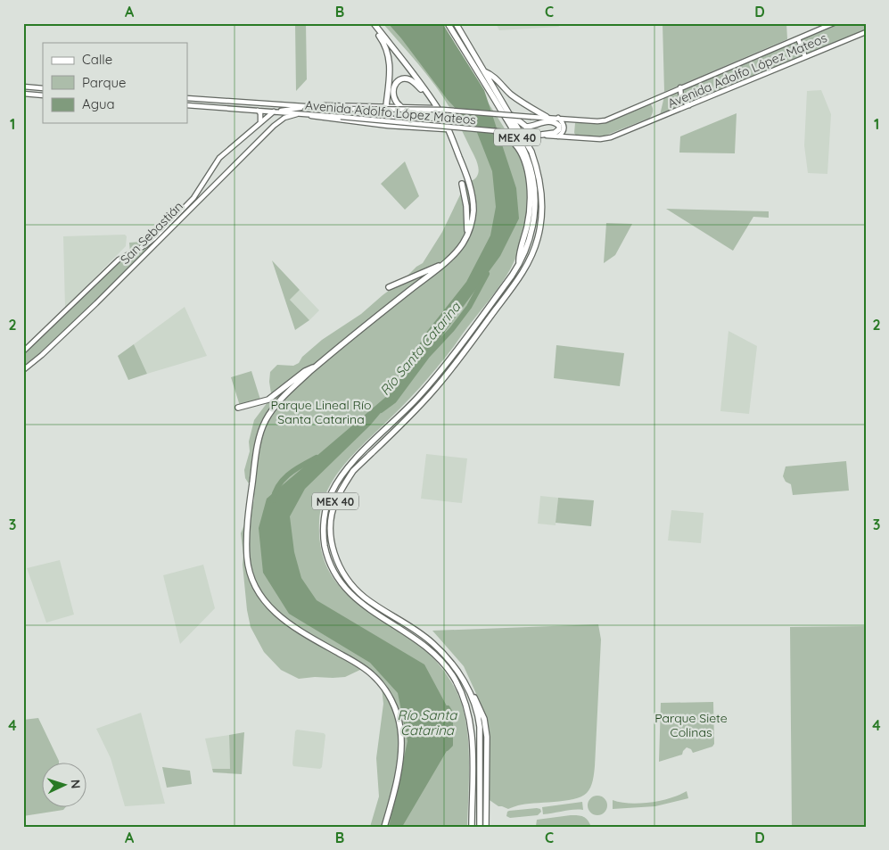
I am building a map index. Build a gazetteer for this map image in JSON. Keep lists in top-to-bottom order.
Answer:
{
  "streets": {
    "highway": ["MEX 40"],
    "main road": ["Avenida Adolfo López Mateos", "San Sebastián"]
  },
  "crossings": [
    ["Avenida Adolfo López Mateos", "San Sebastián"]
  ],
  "water": ["Río Santa Catarina"],
  "parks": ["Parque Lineal Río Santa Catarina", "Parque Siete Colinas"],
  "legend": ["Calle", "Parque", "Agua"],
  "north": "right",
  "grid": {
    "columns": [
      "A",
      "B",
      "C",
      "D"
    ],
    "rows": [
      "1",
      "2",
      "3",
      "4"
    ]
  }
}
